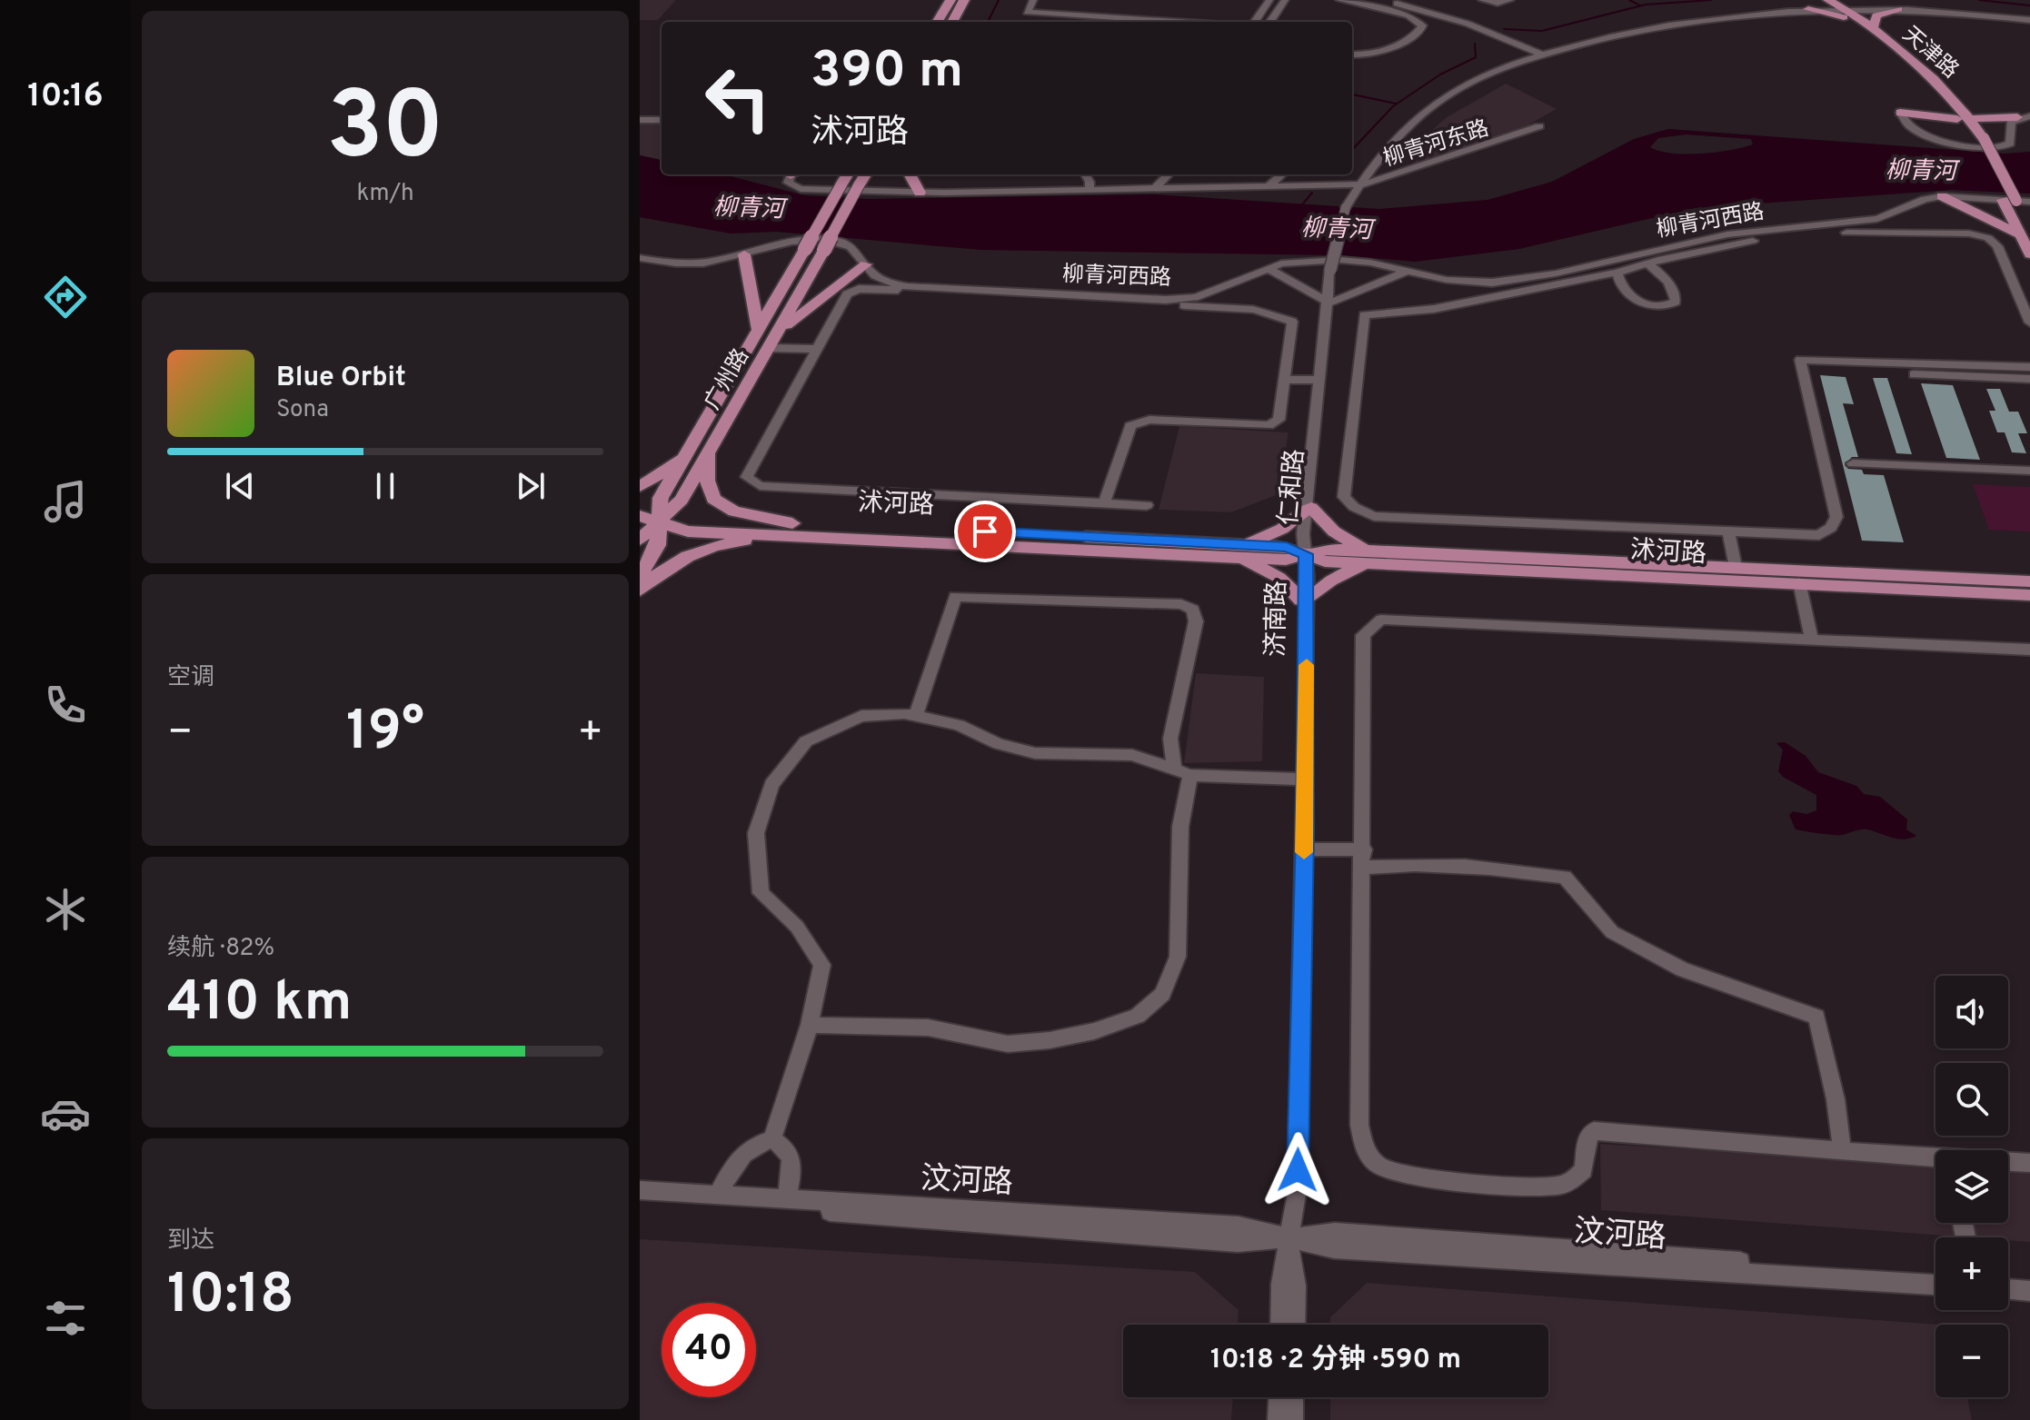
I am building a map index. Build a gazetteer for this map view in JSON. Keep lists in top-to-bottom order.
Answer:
{
  "streets": {
    "main road": ["天津路", "广州路", "沭河路"],
    "street": [
      "柳青河东路",
      "柳青河西路",
      "仁和路",
      "济南路",
      "汶河路"
    ]
  },
  "crossings": [
    ["柳青河东路", "仁和路"],
    ["广州路", "沭河路"],
    ["仁和路", "沭河路"],
    ["仁和路", "济南路"],
    ["沭河路", "济南路"],
    ["济南路", "汶河路"]
  ],
  "water": ["柳青河"],
  "page": {
    "tabs": "10:16",
    "tile": [
      ["30", "km/h"],
      "空调",
      ["续航 · 82%", "410 km"],
      ["到达", "10:18"]
    ],
    "turn": ["390 m", "沭河路"],
    "song": ["Blue Orbit", "Sona"],
    "heat": ["−", "19°", "+"],
    "map_buttons": ["+", "−"],
    "limit": "40",
    "trip": "10:18 · 2 分钟 · 590 m"
  }
}
